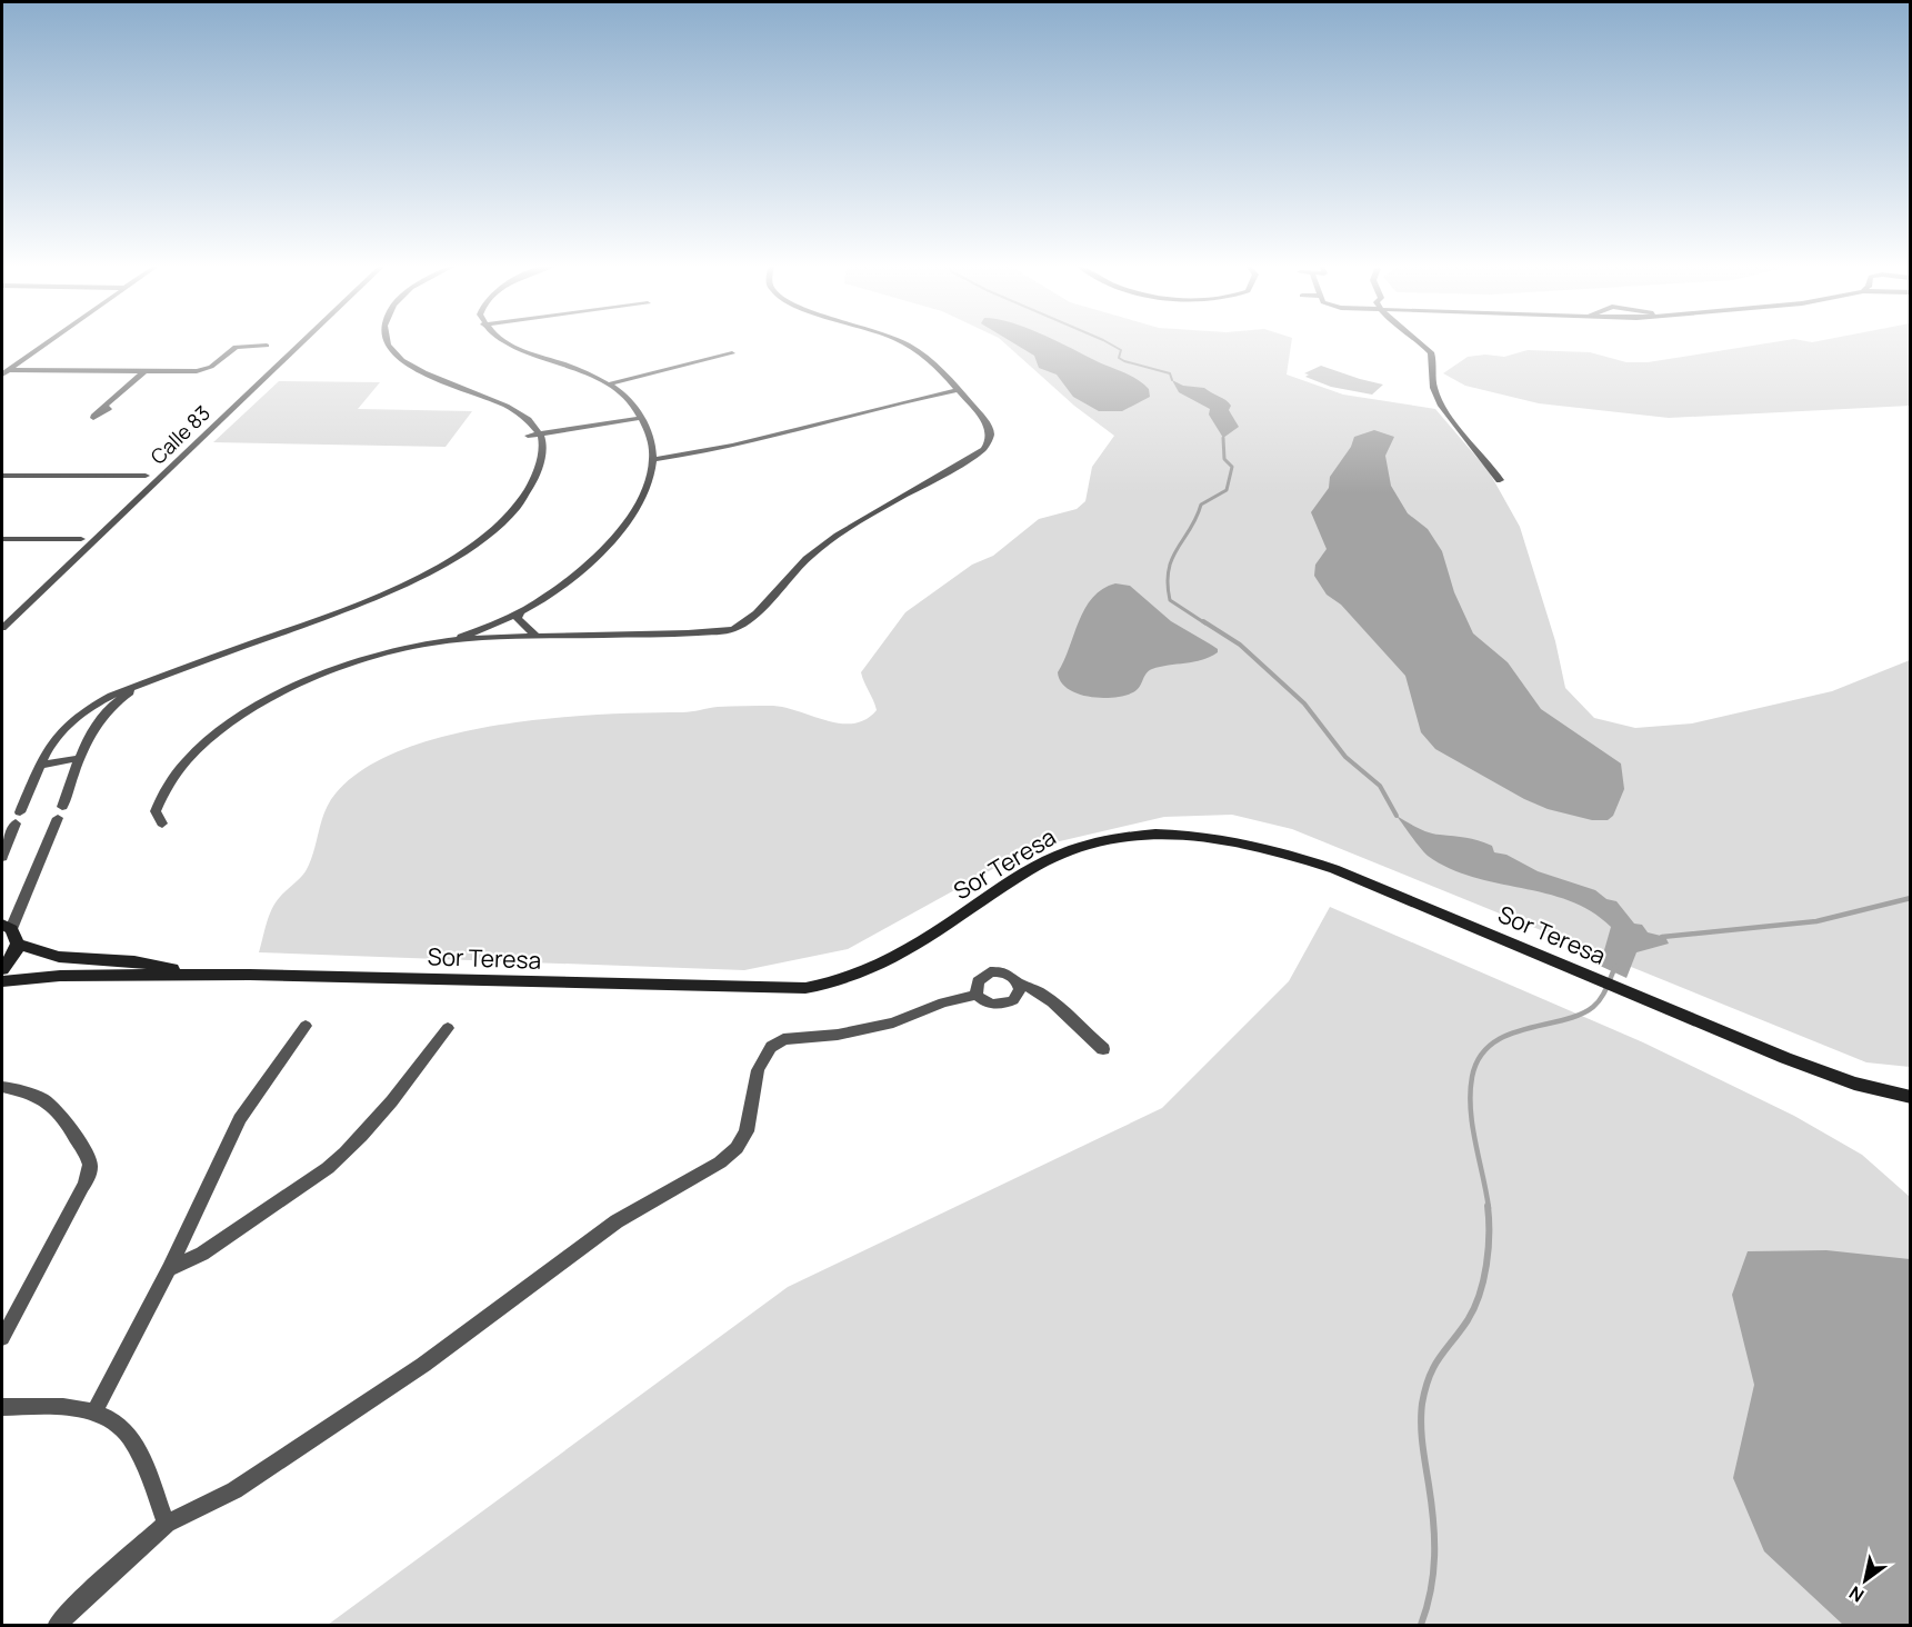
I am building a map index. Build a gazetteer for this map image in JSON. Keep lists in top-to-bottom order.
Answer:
{
  "streets": {
    "street": ["Calle 83", "Sor Teresa"]
  },
  "north": "bottom left"
}
